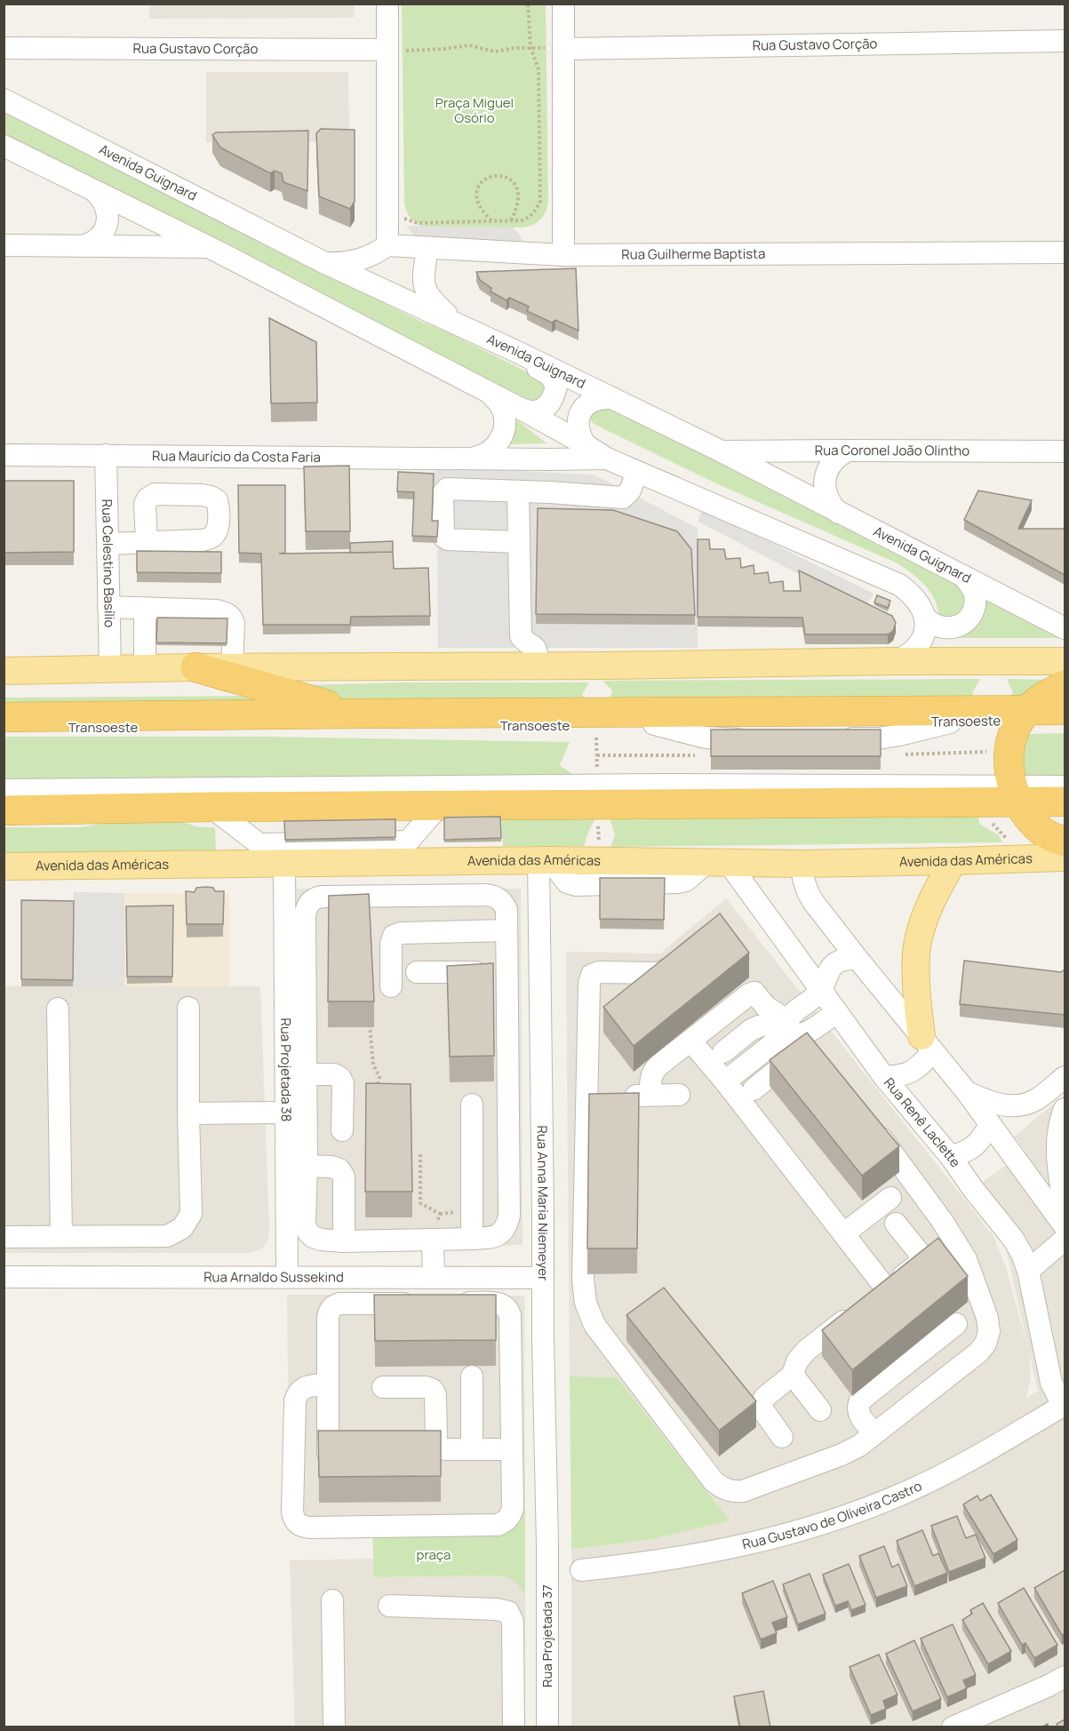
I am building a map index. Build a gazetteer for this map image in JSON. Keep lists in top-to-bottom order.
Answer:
{
  "streets": {
    "main road": ["Avenida das Américas"],
    "street": [
      "Rua Gustavo Corção",
      "Avenida Guignard",
      "Rua Guilherme Baptista",
      "Rua Coronel João Olintho",
      "Rua Maurício da Costa Faria",
      "Rua Celestino Basílio",
      "Transoeste",
      "Rua Projetada 38",
      "Rua Renê Laclette",
      "Rua Anna Maria Niemeyer",
      "Rua Arnaldo Sussekind",
      "Rua Gustavo de Oliveira Castro",
      "Rua Projetada 37"
    ]
  },
  "crossings": [
    ["Avenida Guignard", "Rua Coronel João Olintho"],
    ["Rua Maurício da Costa Faria", "Rua Celestino Basílio"],
    ["Avenida das Américas", "Rua Projetada 38"],
    ["Avenida das Américas", "Rua Renê Laclette"],
    ["Avenida das Américas", "Rua Anna Maria Niemeyer"],
    ["Rua Projetada 38", "Rua Arnaldo Sussekind"],
    ["Rua Renê Laclette", "Rua Gustavo de Oliveira Castro"],
    ["Rua Anna Maria Niemeyer", "Rua Arnaldo Sussekind"],
    ["Rua Anna Maria Niemeyer", "Rua Projetada 37"]
  ],
  "parks": ["Praça Miguel Osório", "praça"]
}
